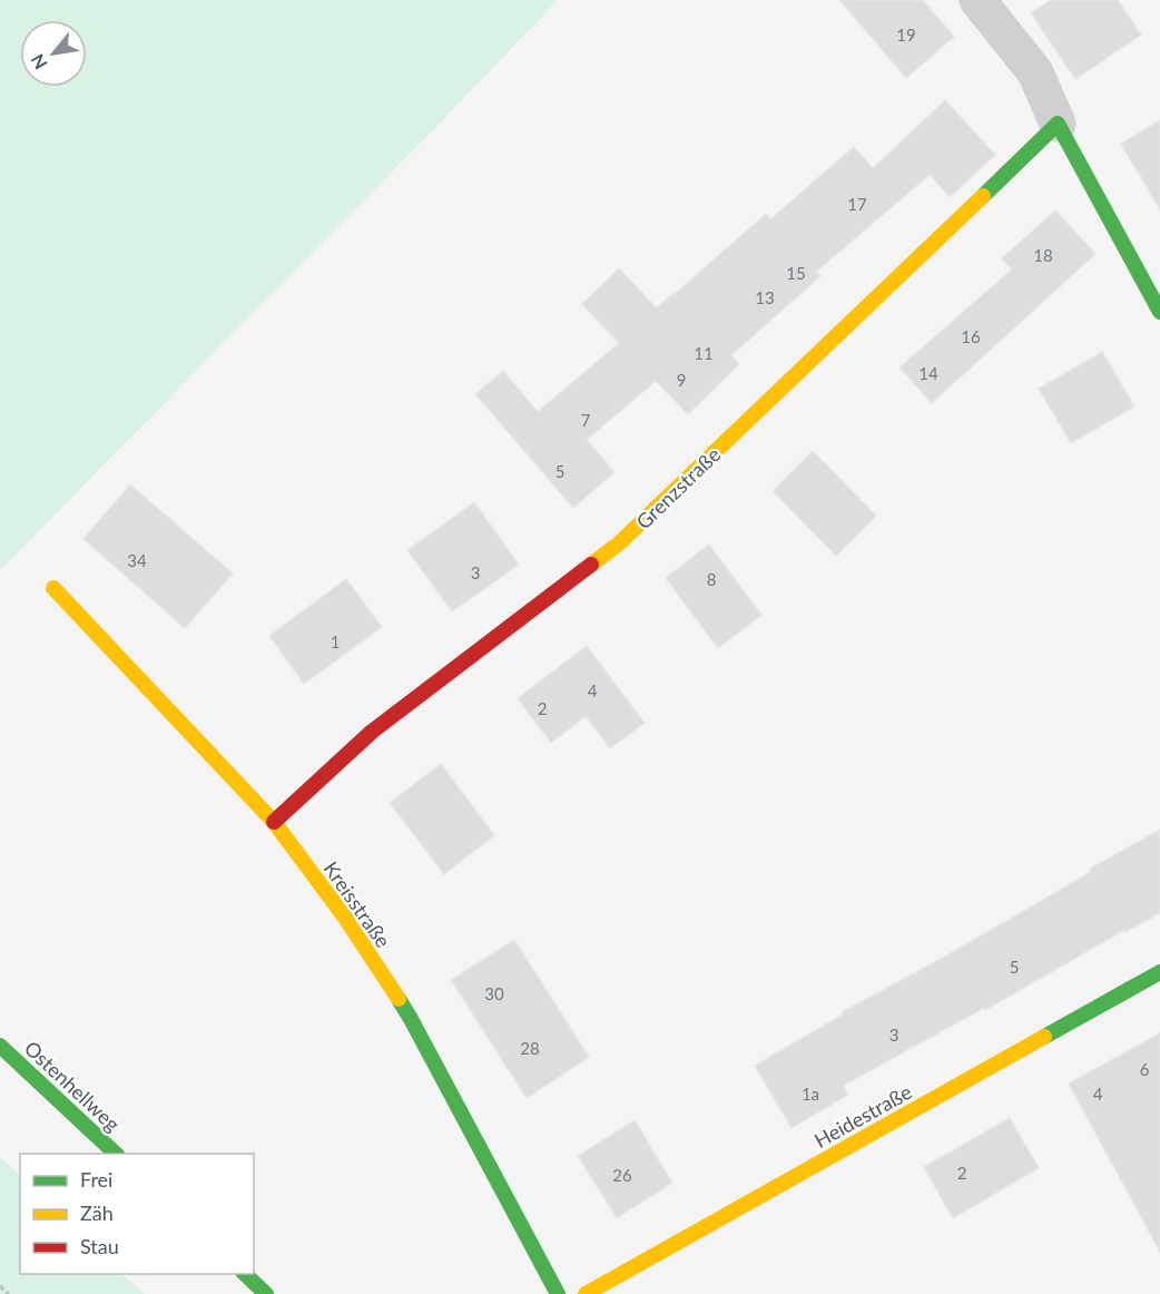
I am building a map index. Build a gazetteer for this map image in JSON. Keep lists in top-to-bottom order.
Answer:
{
  "streets": {
    "street": [
      "Grenzstraße",
      "Kreisstraße",
      "Ostenhellweg",
      "Heidestraße"
    ]
  },
  "crossings": [
    ["Grenzstraße", "Kreisstraße"]
  ],
  "house_numbers": [
    "19",
    "17",
    "18",
    "15",
    "13",
    "16",
    "11",
    "14",
    "9",
    "7",
    "5",
    "34",
    "3",
    "8",
    "1",
    "4",
    "2",
    "5",
    "30",
    "3",
    "28",
    "6",
    "1a",
    "4",
    "2",
    "26"
  ],
  "legend": ["Frei", "Zäh", "Stau"],
  "north": "bottom left"
}
